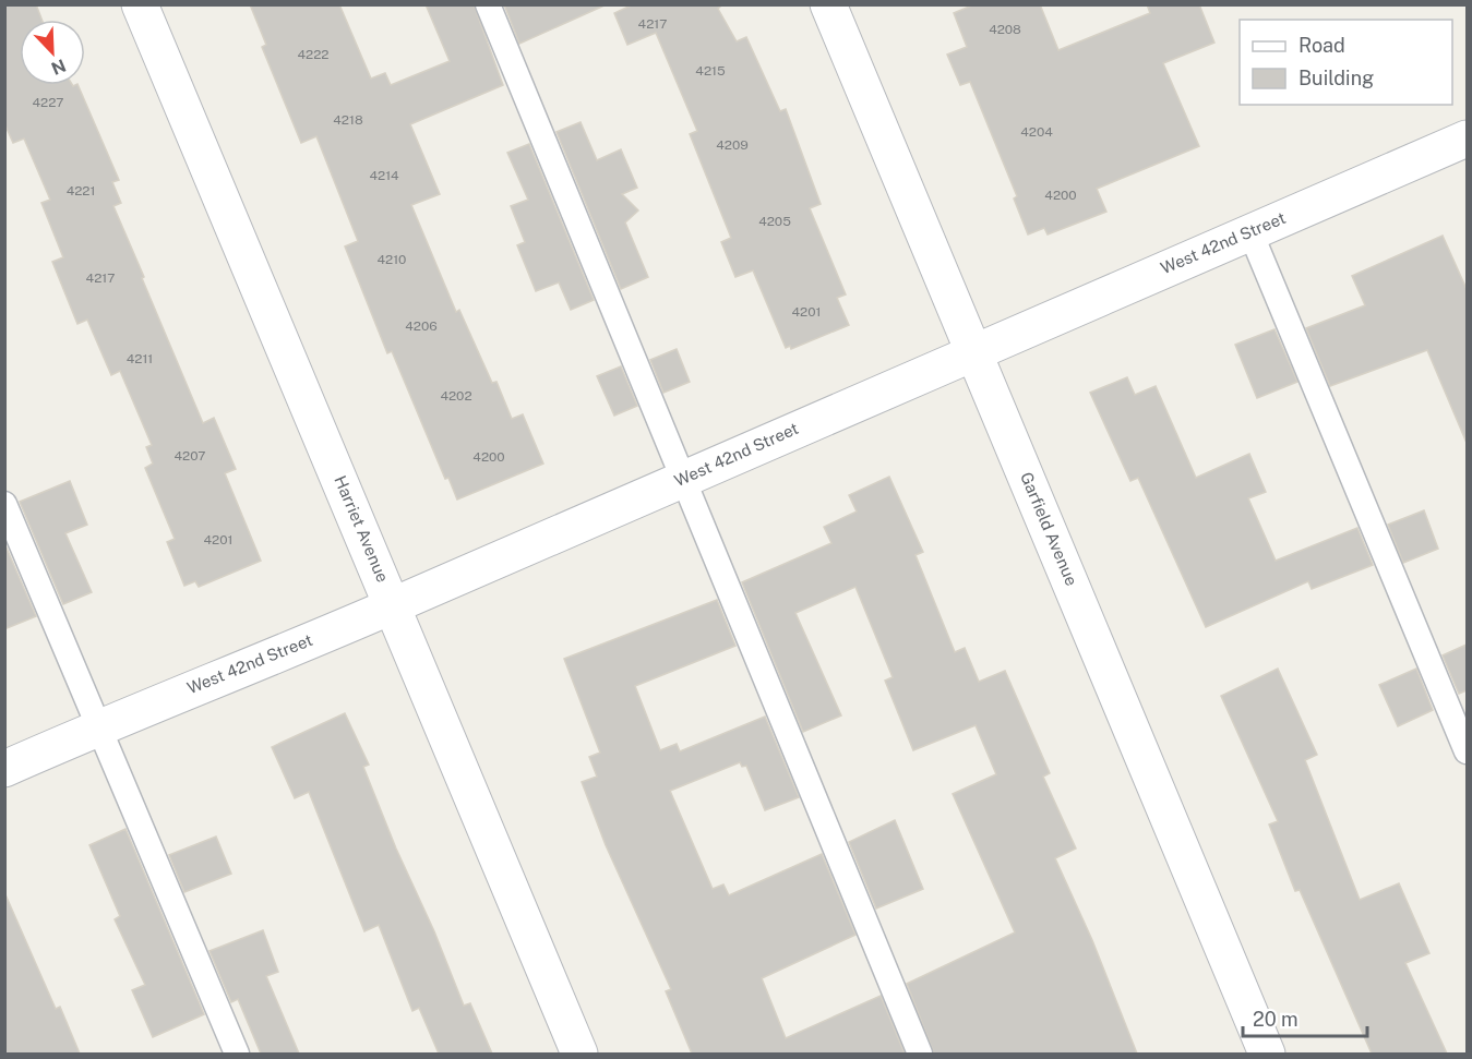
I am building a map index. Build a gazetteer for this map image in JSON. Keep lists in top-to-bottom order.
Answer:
{
  "streets": {
    "street": ["West 42nd Street", "Harriet Avenue", "Garfield Avenue"]
  },
  "crossings": [
    ["West 42nd Street", "Harriet Avenue"],
    ["West 42nd Street", "Garfield Avenue"]
  ],
  "house_numbers": [
    "4217",
    "4208",
    "4222",
    "4215",
    "4227",
    "4218",
    "4204",
    "4209",
    "4214",
    "4221",
    "4200",
    "4205",
    "4210",
    "4217",
    "4201",
    "4206",
    "4211",
    "4202",
    "4207",
    "4200",
    "4201"
  ],
  "legend": ["Road", "Building"],
  "scale_bar": "20 m",
  "north": "bottom right"
}
